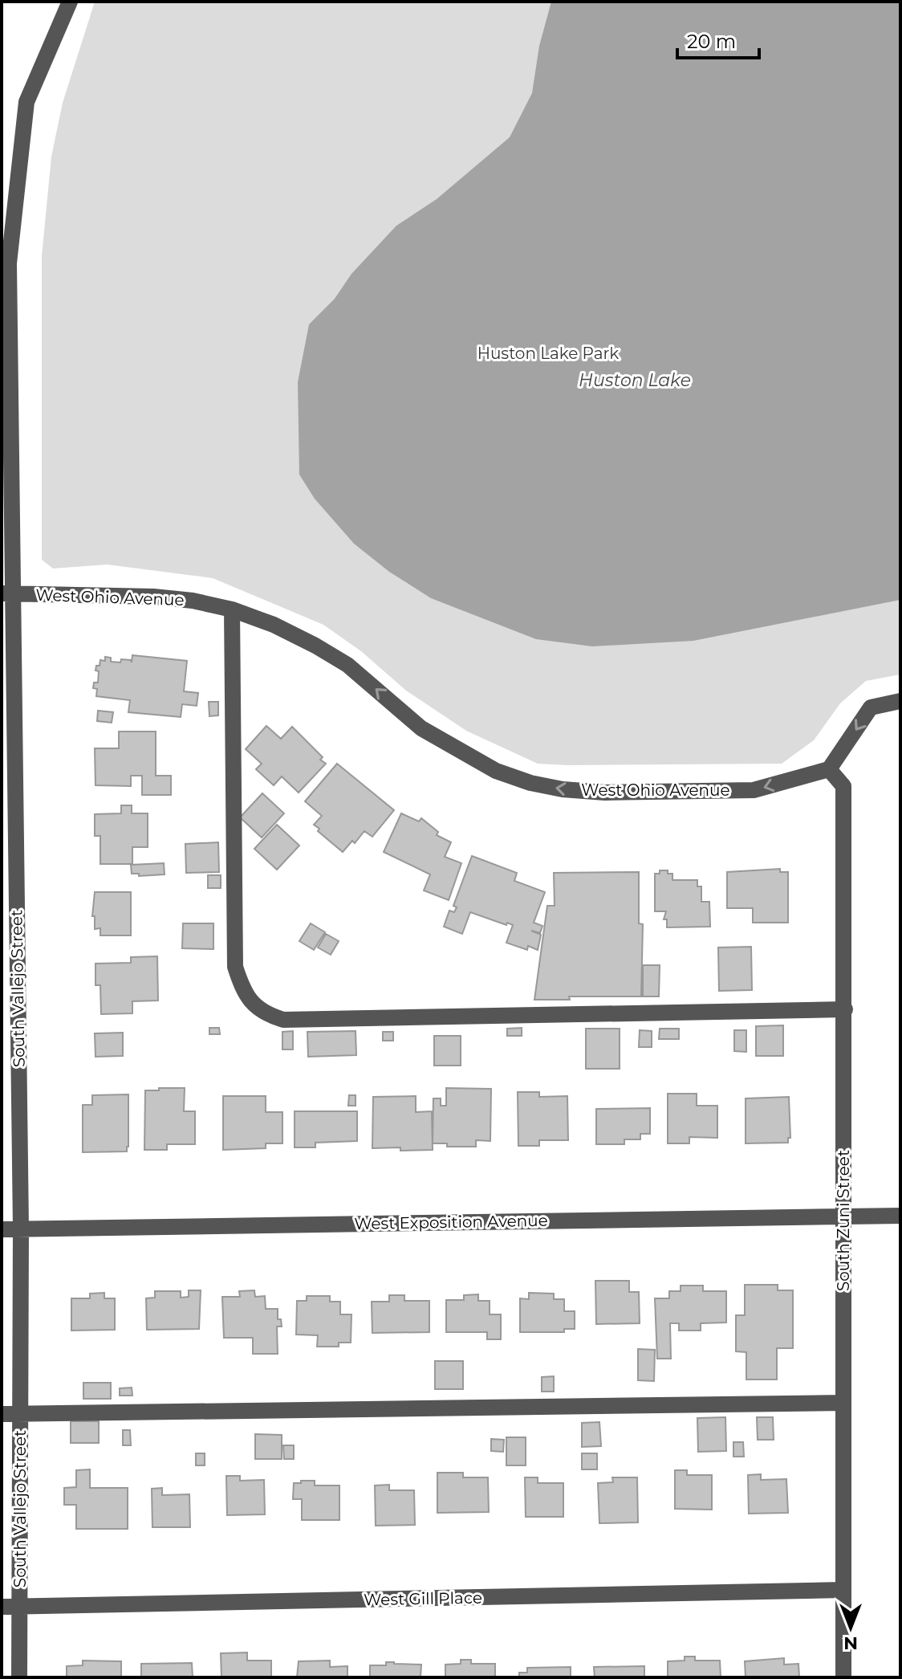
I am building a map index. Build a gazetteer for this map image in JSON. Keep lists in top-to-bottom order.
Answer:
{
  "streets": {
    "street": [
      "West Ohio Avenue",
      "South Vallejo Street",
      "South Zuni Street",
      "West Exposition Avenue",
      "West Gill Place"
    ]
  },
  "crossings": [
    ["West Ohio Avenue", "South Vallejo Street"],
    ["West Ohio Avenue", "South Zuni Street"],
    ["South Vallejo Street", "West Exposition Avenue"],
    ["South Vallejo Street", "West Gill Place"],
    ["South Zuni Street", "West Exposition Avenue"],
    ["South Zuni Street", "West Gill Place"]
  ],
  "one_way": ["West Ohio Avenue"],
  "water": ["Huston Lake"],
  "parks": ["Huston Lake Park"],
  "scale_bar": "20 m",
  "north": "bottom"
}
